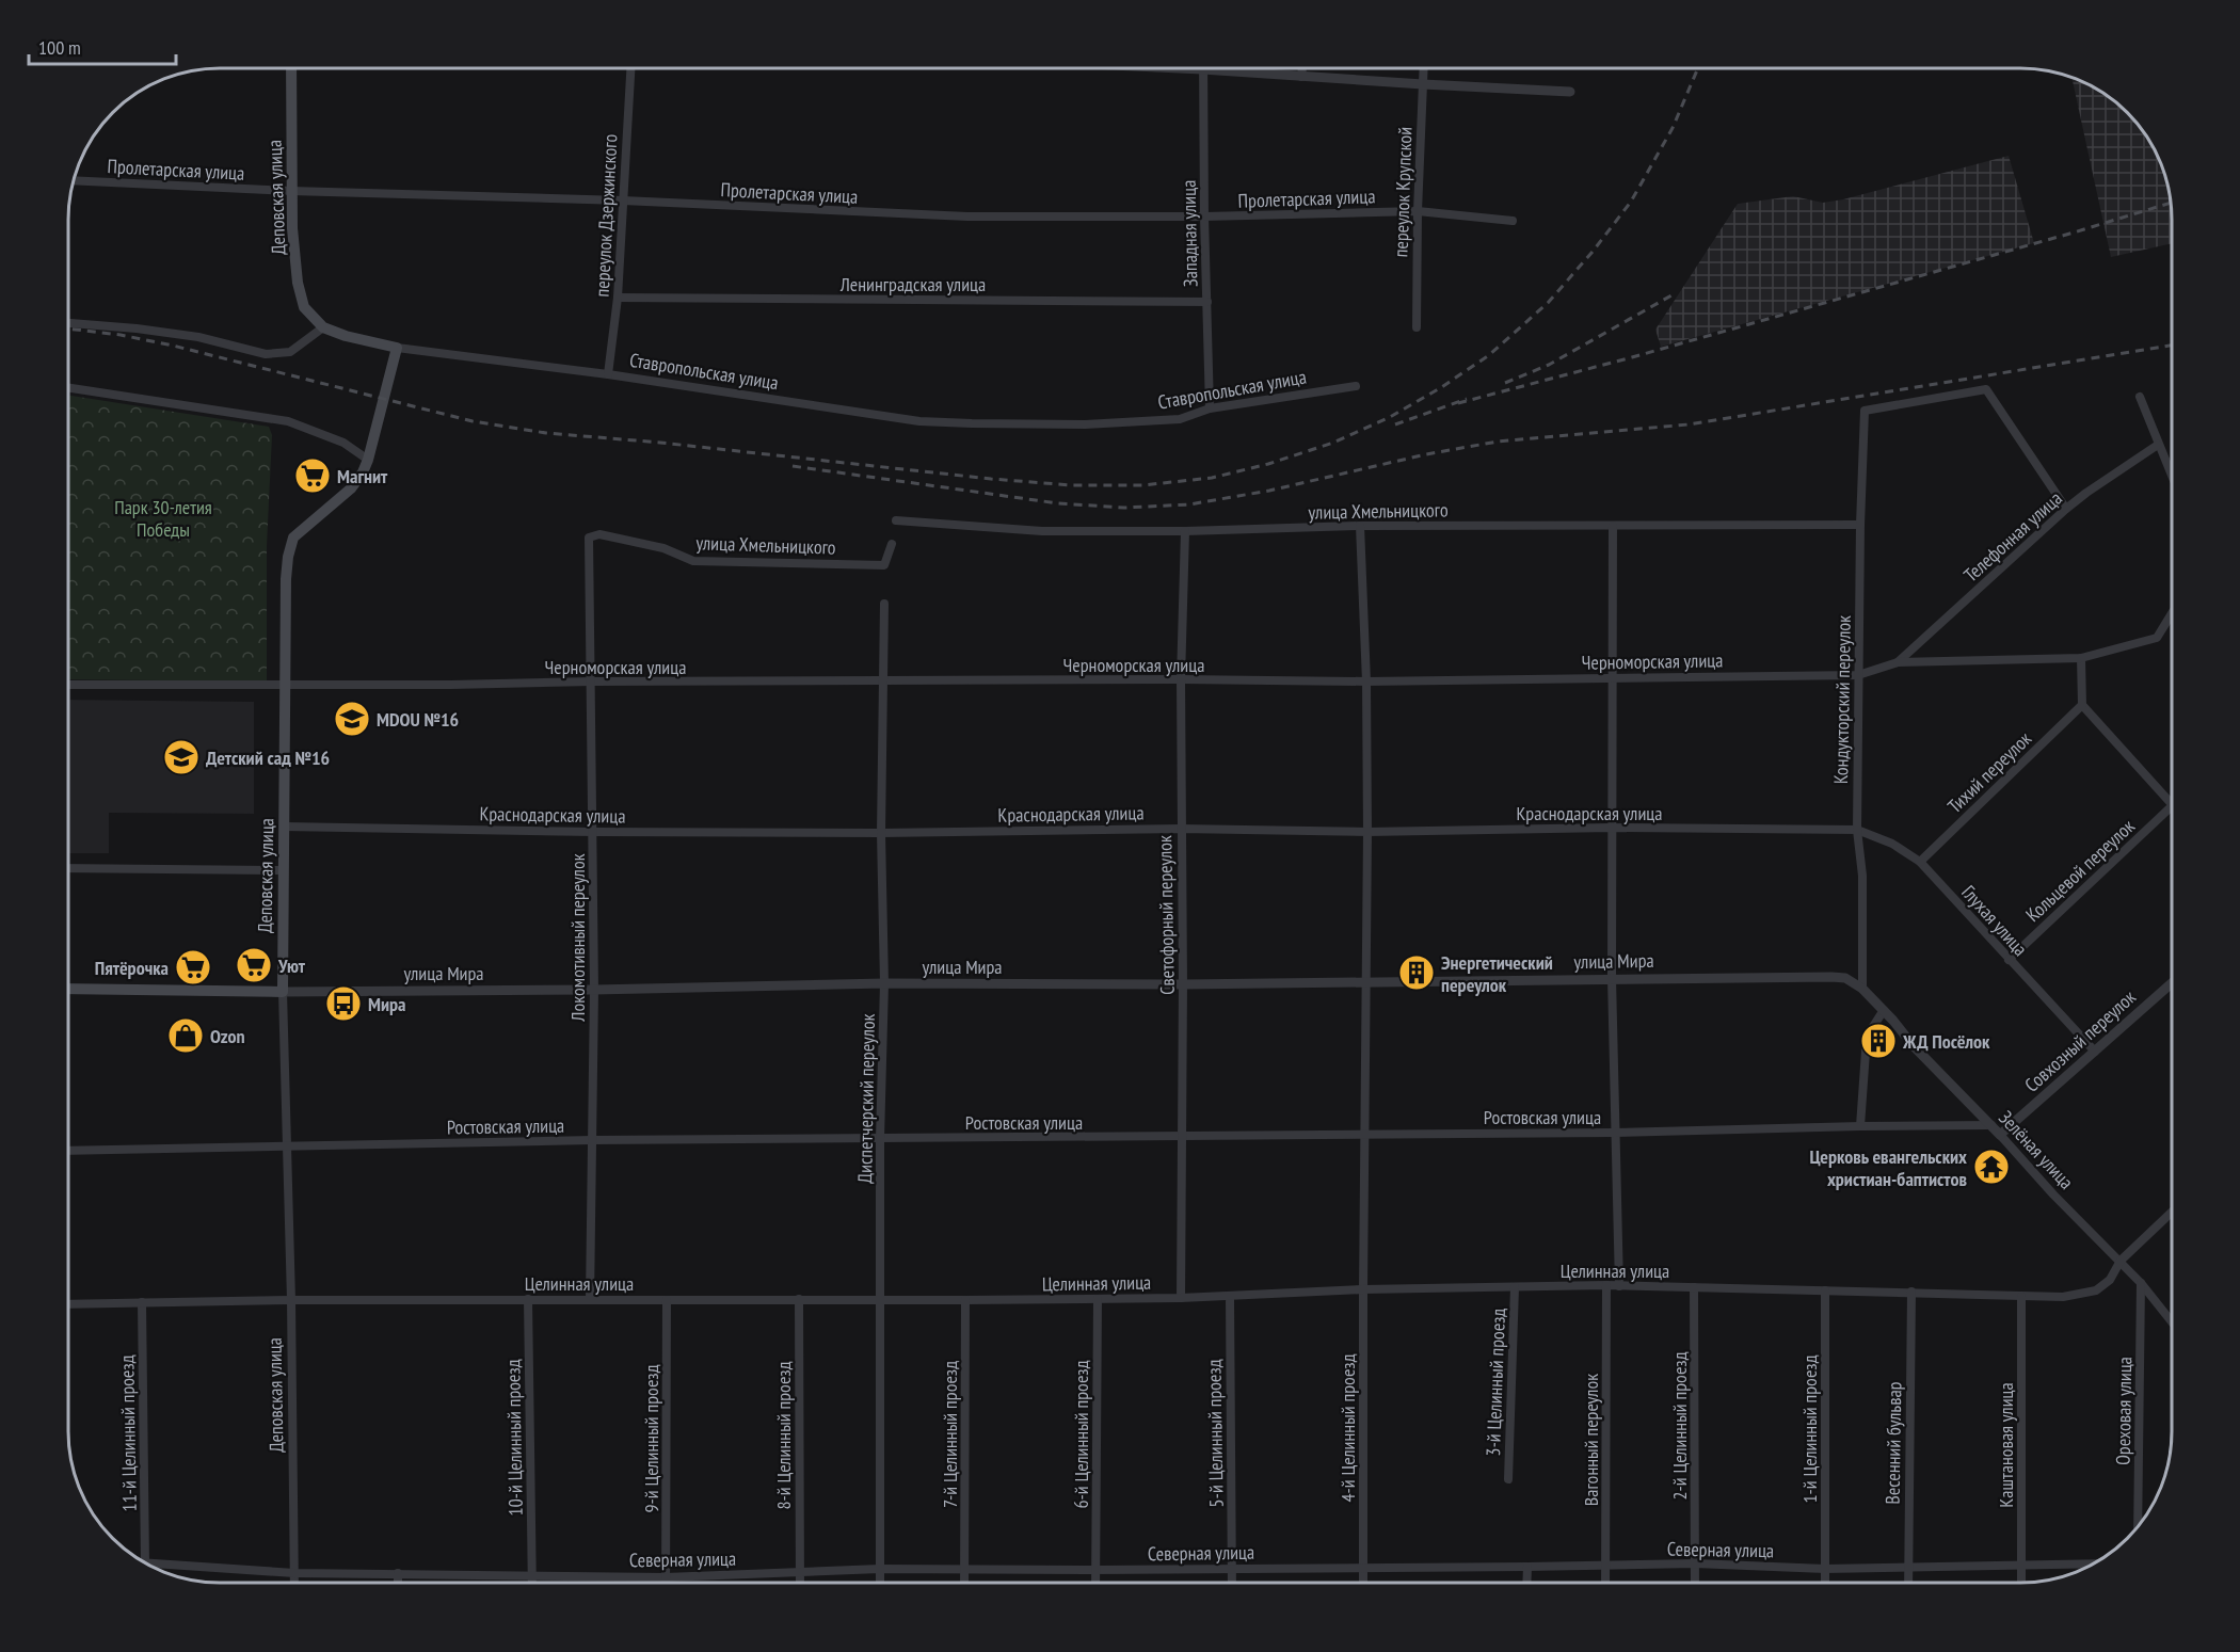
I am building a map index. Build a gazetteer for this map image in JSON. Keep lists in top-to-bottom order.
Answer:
{
  "streets": {
    "main road": ["Деповская улица", "Ставропольская улица", "улица Мира"],
    "street": [
      "Пролетарская улица",
      "переулок Крупской",
      "переулок Дзержинского",
      "Западная улица",
      "Ленинградская улица",
      "улица Хмельницкого",
      "Телефонная улица",
      "Черноморская улица",
      "Кондукторский переулок",
      "Тихий переулок",
      "Краснодарская улица",
      "Кольцевой переулок",
      "Светофорный переулок",
      "Глухая улица",
      "Локомотивный переулок",
      "Совхозный переулок",
      "Диспетчерский переулок",
      "Ростовская улица",
      "Зелёная улица",
      "Целинная улица",
      "3-й Целинный проезд",
      "Ореховая улица",
      "2-й Целинный проезд",
      "4-й Целинный проезд",
      "1-й Целинный проезд",
      "11-й Целинный проезд",
      "5-й Целинный проезд",
      "7-й Целинный проезд",
      "6-й Целинный проезд",
      "8-й Целинный проезд",
      "10-й Целинный проезд",
      "9-й Целинный проезд",
      "Вагонный переулок",
      "Весенний бульвар",
      "Каштановая улица",
      "Северная улица"
    ]
  },
  "crossings": [
    ["Пролетарская улица", "переулок Крупской"],
    ["Пролетарская улица", "Деповская улица"],
    ["Пролетарская улица", "переулок Дзержинского"],
    ["Пролетарская улица", "Западная улица"],
    ["Деповская улица", "Ставропольская улица"],
    ["Деповская улица", "Черноморская улица"],
    ["Деповская улица", "Краснодарская улица"],
    ["Деповская улица", "улица Мира"],
    ["Деповская улица", "Ростовская улица"],
    ["Деповская улица", "Целинная улица"],
    ["Деповская улица", "Северная улица"],
    ["переулок Дзержинского", "Ленинградская улица"],
    ["переулок Дзержинского", "Ставропольская улица"],
    ["Западная улица", "Ленинградская улица"],
    ["Западная улица", "Ставропольская улица"],
    ["улица Хмельницкого", "Кондукторский переулок"],
    ["улица Хмельницкого", "Светофорный переулок"],
    ["улица Хмельницкого", "Локомотивный переулок"],
    ["Телефонная улица", "Черноморская улица"],
    ["Телефонная улица", "Кондукторский переулок"],
    ["Черноморская улица", "Кондукторский переулок"],
    ["Черноморская улица", "Светофорный переулок"],
    ["Черноморская улица", "Локомотивный переулок"],
    ["Черноморская улица", "Диспетчерский переулок"],
    ["Кондукторский переулок", "Краснодарская улица"],
    ["Кондукторский переулок", "Глухая улица"],
    ["Кондукторский переулок", "улица Мира"],
    ["Кондукторский переулок", "Зелёная улица"],
    ["Тихий переулок", "Глухая улица"],
    ["Краснодарская улица", "Светофорный переулок"],
    ["Краснодарская улица", "Глухая улица"],
    ["Краснодарская улица", "Локомотивный переулок"],
    ["Краснодарская улица", "Диспетчерский переулок"],
    ["Кольцевой переулок", "Глухая улица"],
    ["Светофорный переулок", "улица Мира"],
    ["Светофорный переулок", "Ростовская улица"],
    ["Светофорный переулок", "Целинная улица"],
    ["Глухая улица", "Совхозный переулок"],
    ["Локомотивный переулок", "улица Мира"],
    ["Локомотивный переулок", "Ростовская улица"],
    ["Локомотивный переулок", "Целинная улица"],
    ["улица Мира", "Диспетчерский переулок"],
    ["улица Мира", "Зелёная улица"],
    ["Совхозный переулок", "Зелёная улица"],
    ["Диспетчерский переулок", "Ростовская улица"],
    ["Диспетчерский переулок", "Целинная улица"],
    ["Диспетчерский переулок", "Северная улица"],
    ["Ростовская улица", "Зелёная улица"],
    ["Зелёная улица", "Целинная улица"],
    ["Зелёная улица", "Ореховая улица"],
    ["Целинная улица", "3-й Целинный проезд"],
    ["Целинная улица", "2-й Целинный проезд"],
    ["Целинная улица", "4-й Целинный проезд"],
    ["Целинная улица", "1-й Целинный проезд"],
    ["Целинная улица", "11-й Целинный проезд"],
    ["Целинная улица", "5-й Целинный проезд"],
    ["Целинная улица", "7-й Целинный проезд"],
    ["Целинная улица", "6-й Целинный проезд"],
    ["Целинная улица", "8-й Целинный проезд"],
    ["Целинная улица", "10-й Целинный проезд"],
    ["Целинная улица", "9-й Целинный проезд"],
    ["Целинная улица", "Вагонный переулок"],
    ["Целинная улица", "Весенний бульвар"],
    ["Целинная улица", "Каштановая улица"],
    ["2-й Целинный проезд", "Северная улица"],
    ["4-й Целинный проезд", "Северная улица"],
    ["1-й Целинный проезд", "Северная улица"],
    ["5-й Целинный проезд", "Северная улица"],
    ["7-й Целинный проезд", "Северная улица"],
    ["6-й Целинный проезд", "Северная улица"],
    ["8-й Целинный проезд", "Северная улица"],
    ["10-й Целинный проезд", "Северная улица"],
    ["9-й Целинный проезд", "Северная улица"],
    ["Вагонный переулок", "Северная улица"],
    ["Весенний бульвар", "Северная улица"],
    ["Каштановая улица", "Северная улица"]
  ],
  "parks": ["Парк 30-летия Победы"],
  "places": {
    "supermarket": ["Магнит", "Уют", "Пятёрочка"],
    "school or university": ["MDOU №16", "Детский сад №16"],
    "building": ["Энергетический переулок", "ЖД Посёлок"],
    "bus stop": ["Мира"],
    "shop": ["Ozon"],
    "temple": ["Церковь евангельских христиан-баптистов"]
  },
  "scale_bar": "100 m"
}
